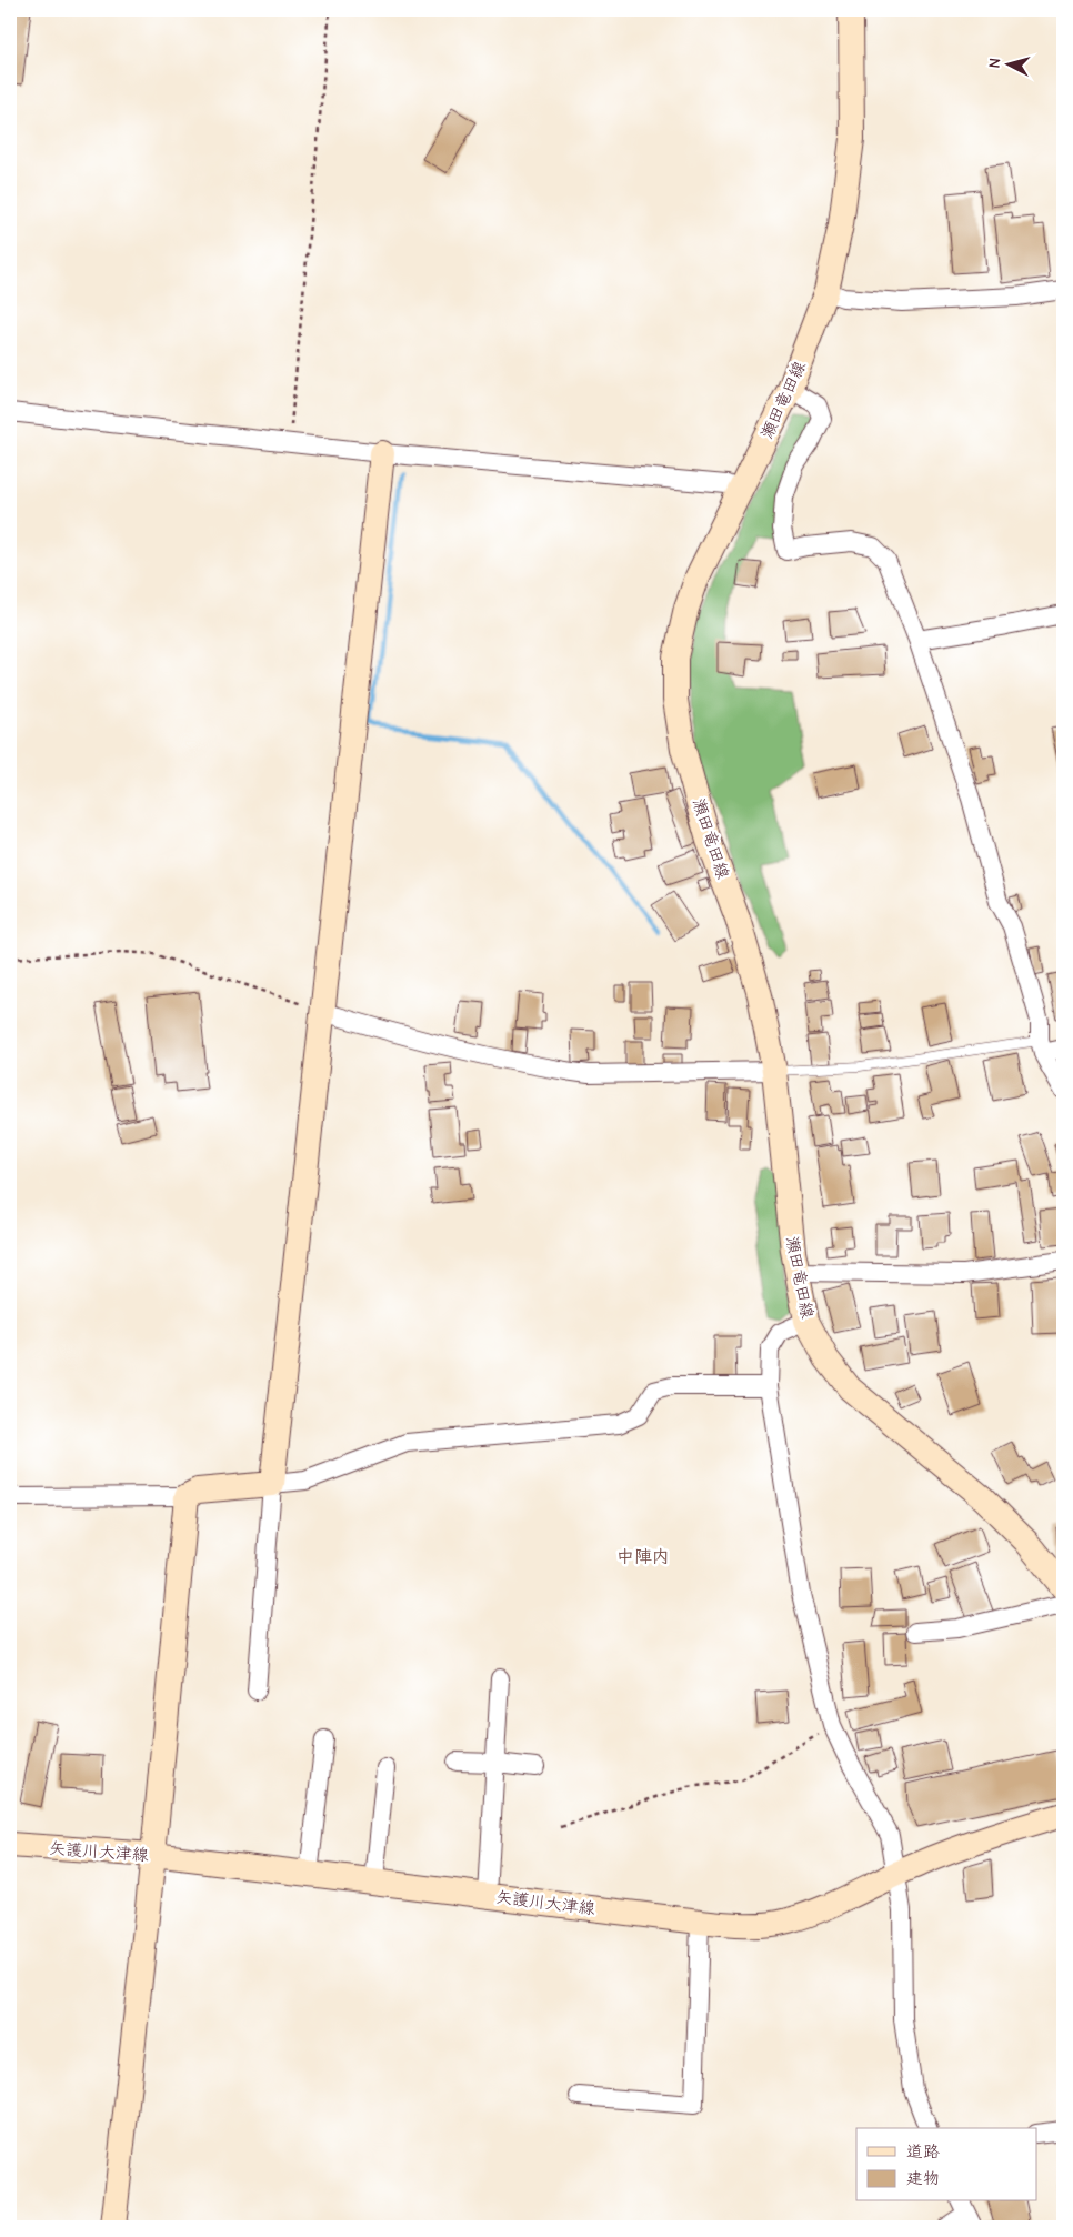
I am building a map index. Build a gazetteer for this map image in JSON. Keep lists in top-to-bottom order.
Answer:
{
  "streets": {
    "main road": ["瀬田竜田線", "矢護川大津線"]
  },
  "districts": ["中陣内"],
  "legend": ["道路", "建物"],
  "north": "left"
}
